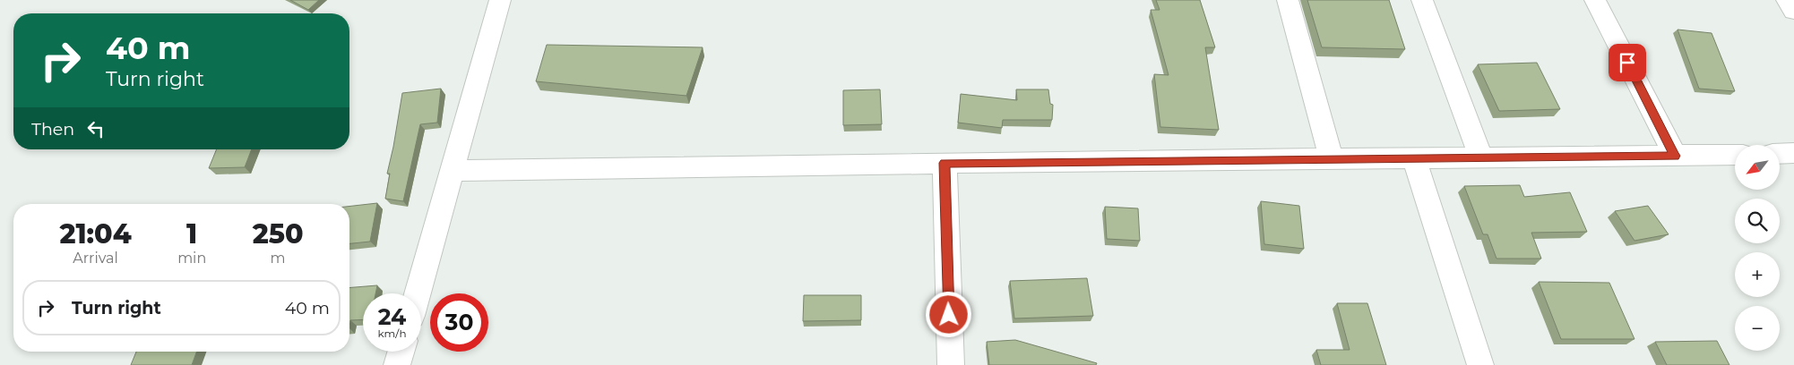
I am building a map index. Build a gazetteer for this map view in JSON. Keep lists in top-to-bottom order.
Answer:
{
  "north": "bottom left",
  "page": {
    "turn": ["40 m", "Turn right"],
    "then": "Then",
    "map_buttons": ["+", "−"],
    "eta": [
      "21:04",
      "Arrival",
      "1",
      "min",
      "250",
      "m"
    ],
    "list": [
      {
        "name": "Turn right",
        "value": "40 m"
      }
    ],
    "speed": "24 km/h",
    "limit": "30"
  }
}
